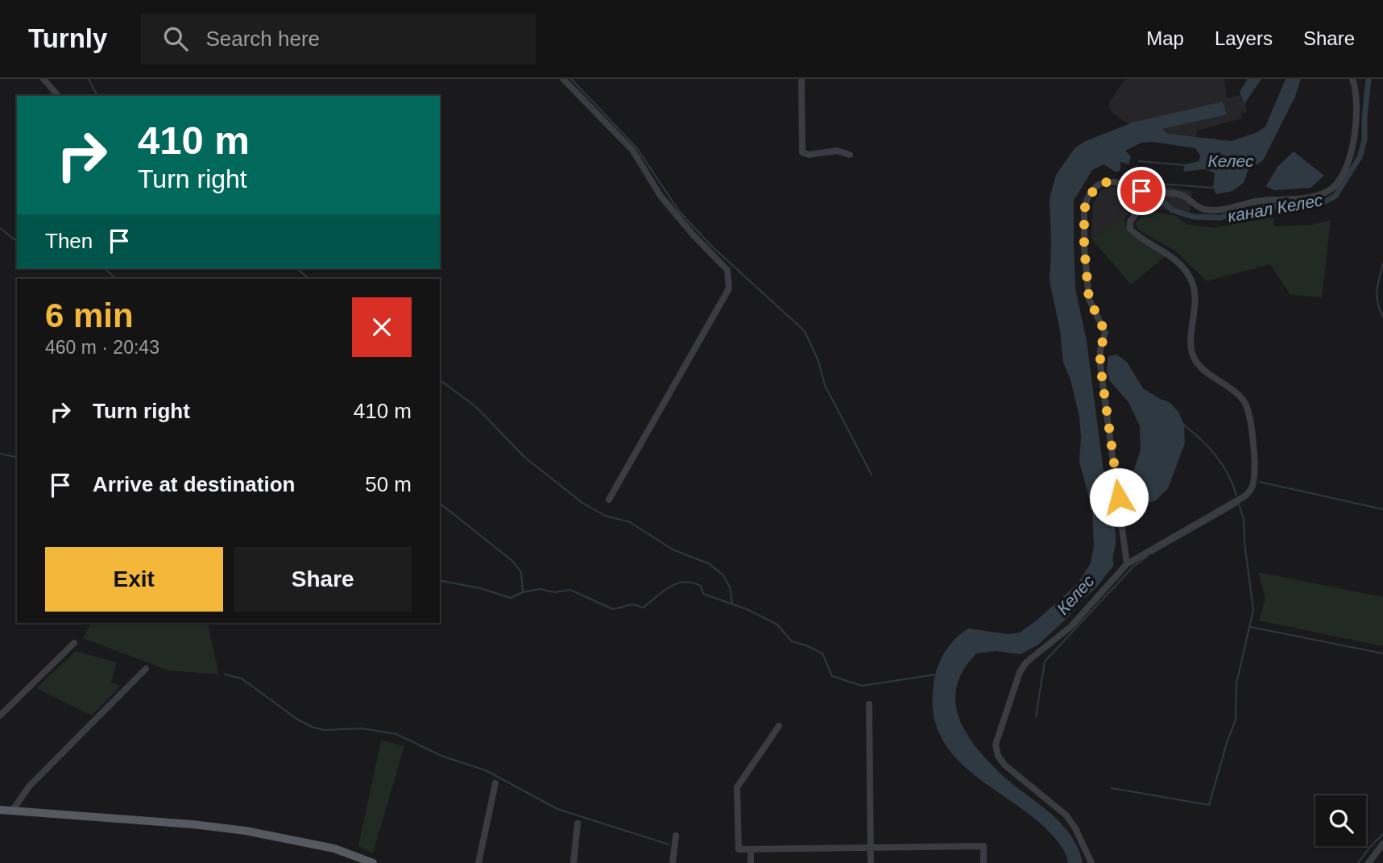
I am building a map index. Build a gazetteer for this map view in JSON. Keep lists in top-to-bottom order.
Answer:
{
  "water": ["Келес", "канал Келес"],
  "page": {
    "header": "Turnly",
    "search": "Search here",
    "nav": ["Map", "Layers", "Share"],
    "turn": ["410 m", "Turn right"],
    "then": "Then",
    "heading": ["6 min", "460 m · 20:43"],
    "list": [
      {
        "name": "Turn right",
        "value": "410 m"
      },
      {
        "name": "Arrive at destination",
        "value": "50 m"
      }
    ],
    "buttons": ["Exit", "Share"]
  }
}
